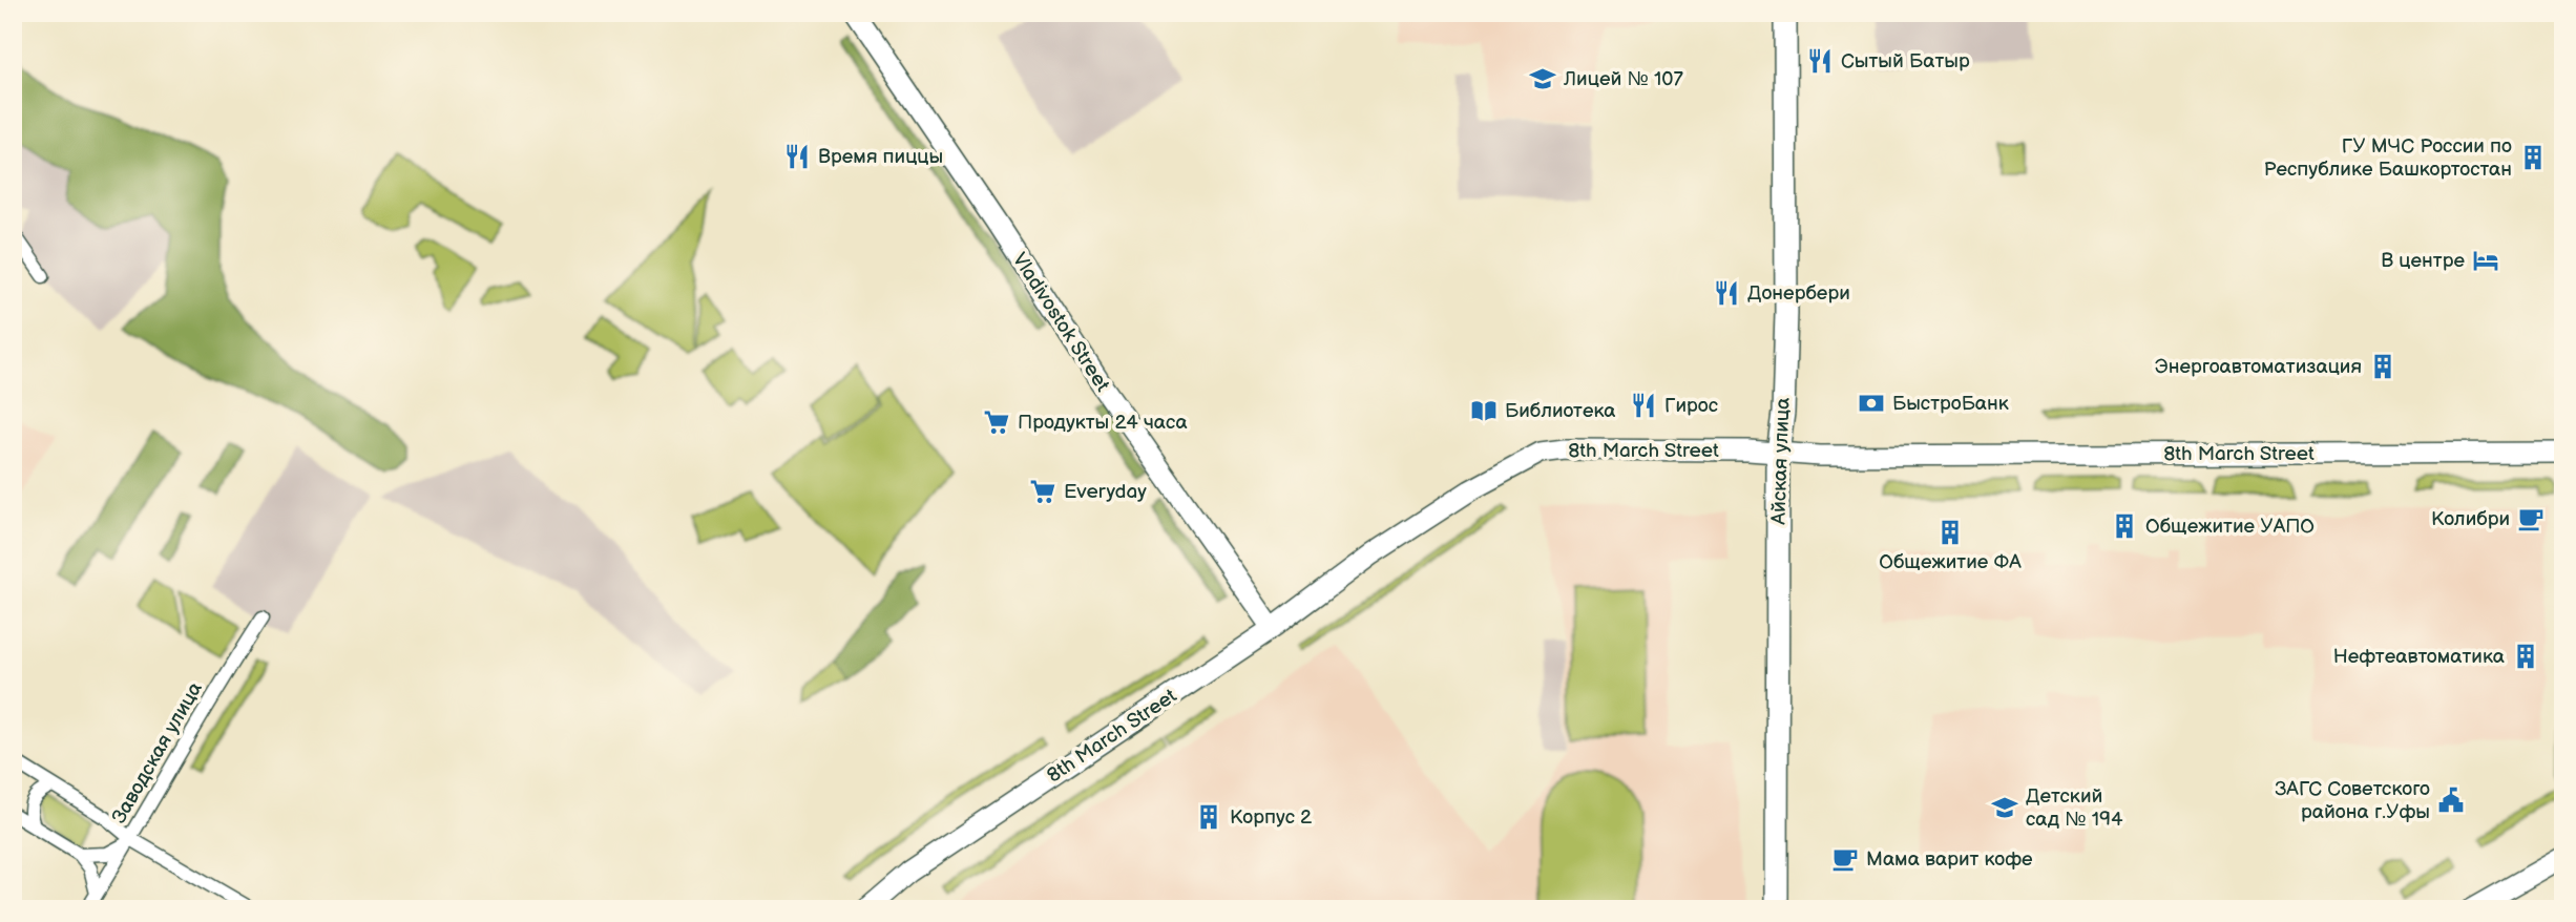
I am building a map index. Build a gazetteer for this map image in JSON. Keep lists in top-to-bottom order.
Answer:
{
  "streets": {
    "main road": ["Vladivostok Street", "8th March Street", "Айская улица"],
    "street": ["Заводская улица"]
  },
  "crossings": [
    ["Vladivostok Street", "8th March Street"],
    ["8th March Street", "Айская улица"]
  ],
  "places": {
    "restaurant": [
      "Сытый Батыр",
      "Время пиццы",
      "Донербери",
      "Гирос"
    ],
    "school or university": ["Лицей № 107", "Детский сад № 194"],
    "building": [
      "ГУ МЧС России по Республике Башкортостан",
      "Энергоавтоматизация",
      "Общежитие УАПО",
      "Общежитие ФА",
      "Нефтеавтоматика",
      "Корпус 2"
    ],
    "hotel": ["В центре"],
    "bank": ["БыстроБанк"],
    "library": ["Библиотека"],
    "supermarket": ["Продукты 24 часа", "Everyday"],
    "cafe": ["Колибри", "Мама варит кофе"],
    "public building": ["ЗАГС Советского района г.Уфы"]
  }
}
